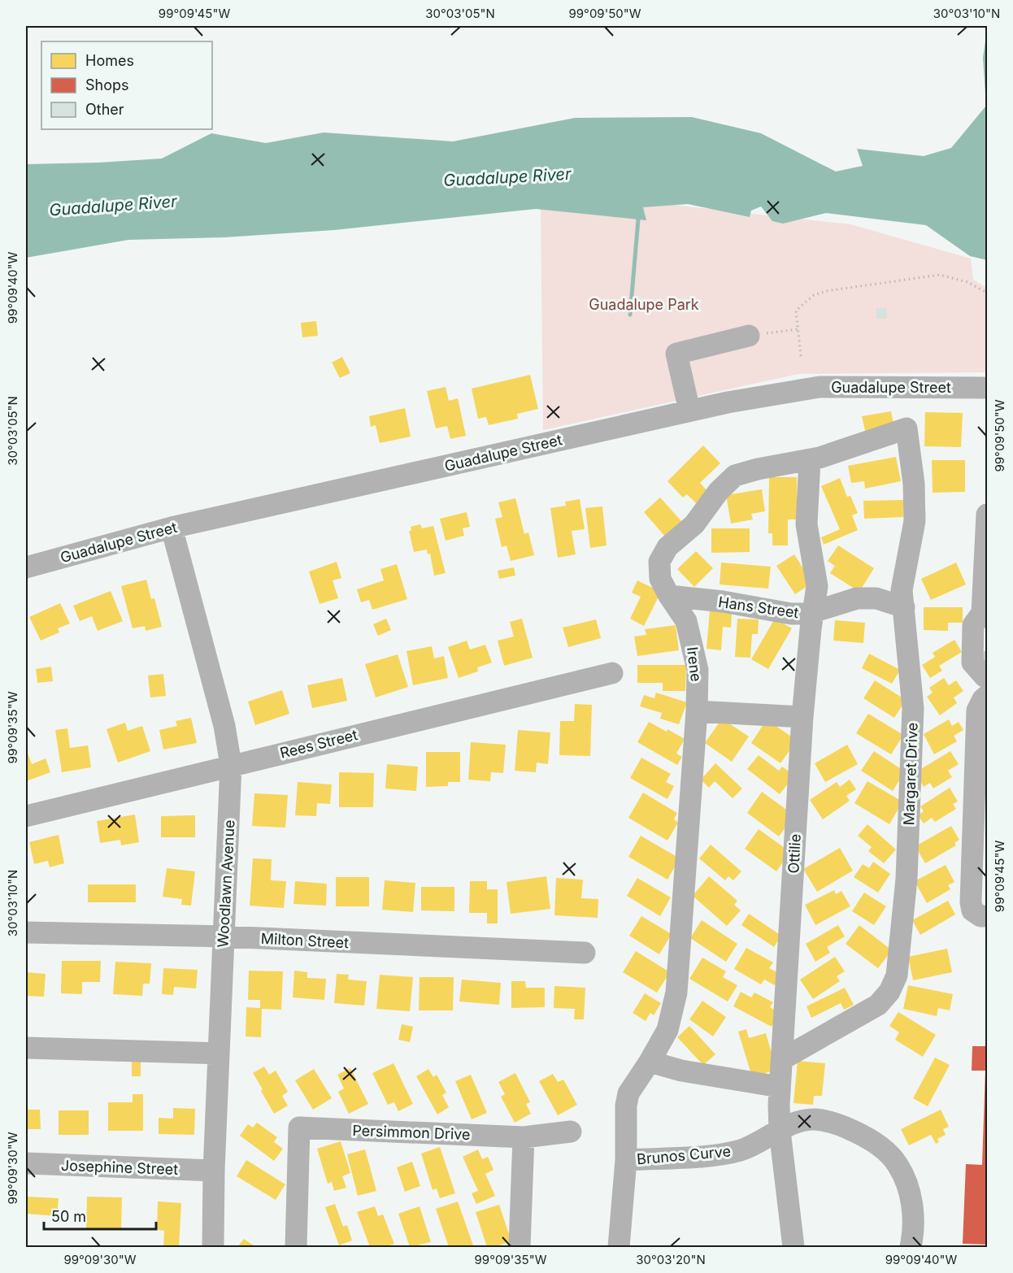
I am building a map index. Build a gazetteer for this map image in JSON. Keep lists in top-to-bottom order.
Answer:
{
  "streets": {
    "street": [
      "Guadalupe Street",
      "Hans Street",
      "Irene",
      "Rees Street",
      "Margaret Drive",
      "Ottilie",
      "Woodlawn Avenue",
      "Milton Street",
      "Persimmon Drive",
      "Brunos Curve",
      "Josephine Street"
    ]
  },
  "crossings": [
    ["Guadalupe Street", "Woodlawn Avenue"],
    ["Hans Street", "Irene"],
    ["Hans Street", "Margaret Drive"],
    ["Hans Street", "Ottilie"],
    ["Irene", "Margaret Drive"],
    ["Irene", "Ottilie"],
    ["Irene", "Brunos Curve"],
    ["Rees Street", "Woodlawn Avenue"],
    ["Margaret Drive", "Ottilie"],
    ["Ottilie", "Brunos Curve"],
    ["Woodlawn Avenue", "Milton Street"],
    ["Woodlawn Avenue", "Josephine Street"]
  ],
  "water": ["Guadalupe River"],
  "parks": ["Guadalupe Park"],
  "legend": ["Homes", "Shops", "Other"],
  "scale_bar": "50 m",
  "coordinates": [
    "99°09'45\"W",
    "30°03'05\"N",
    "99°09'50\"W",
    "30°03'10\"N",
    "99°09'40\"W",
    "99°09'35\"W",
    "99°09'30\"W",
    "30°03'20\"N"
  ]
}
